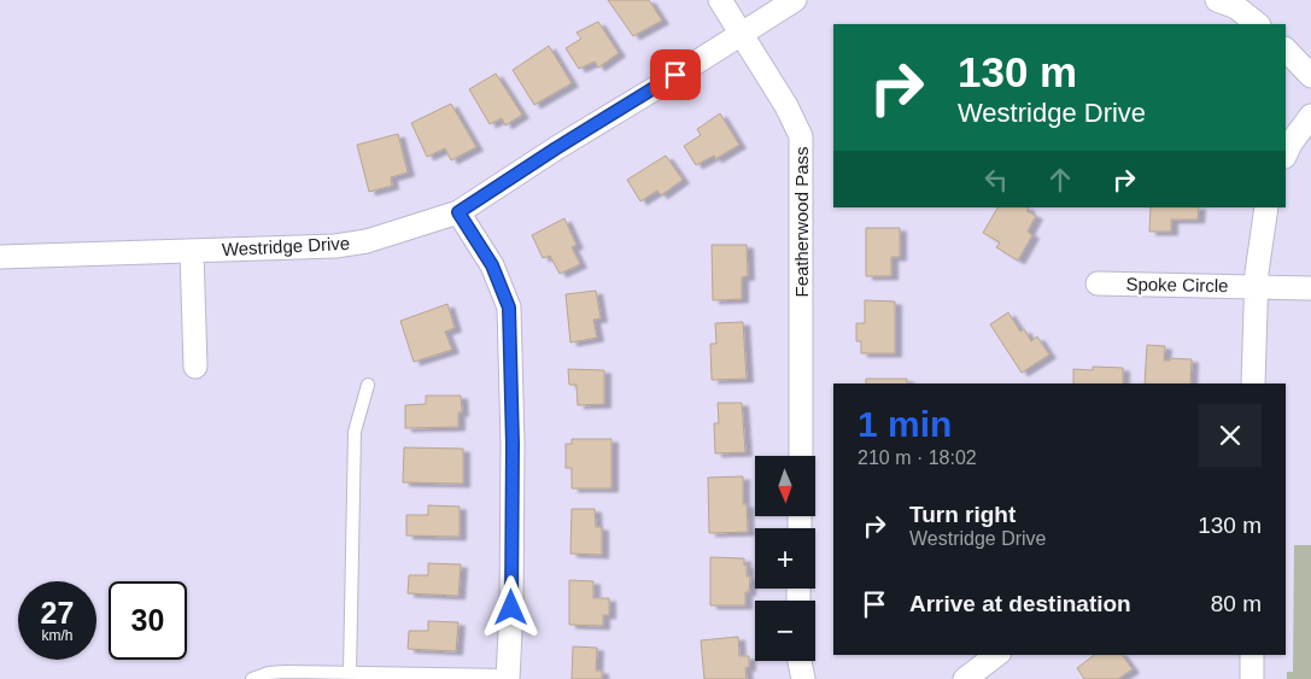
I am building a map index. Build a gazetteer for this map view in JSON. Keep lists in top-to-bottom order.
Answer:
{
  "streets": {
    "street": ["Featherwood Pass", "Westridge Drive", "Spoke Circle"]
  },
  "crossings": [
    ["Featherwood Pass", "Westridge Drive"]
  ],
  "north": "bottom",
  "page": {
    "turn": ["130 m", "Westridge Drive"],
    "heading": ["1 min", "210 m · 18:02"],
    "map_buttons": ["+", "−"],
    "list": [
      {
        "name": "Turn right",
        "note": "Westridge Drive",
        "value": "130 m"
      },
      {
        "name": "Arrive at destination",
        "value": "80 m"
      }
    ],
    "speed": "27 km/h",
    "limit": "30"
  }
}
